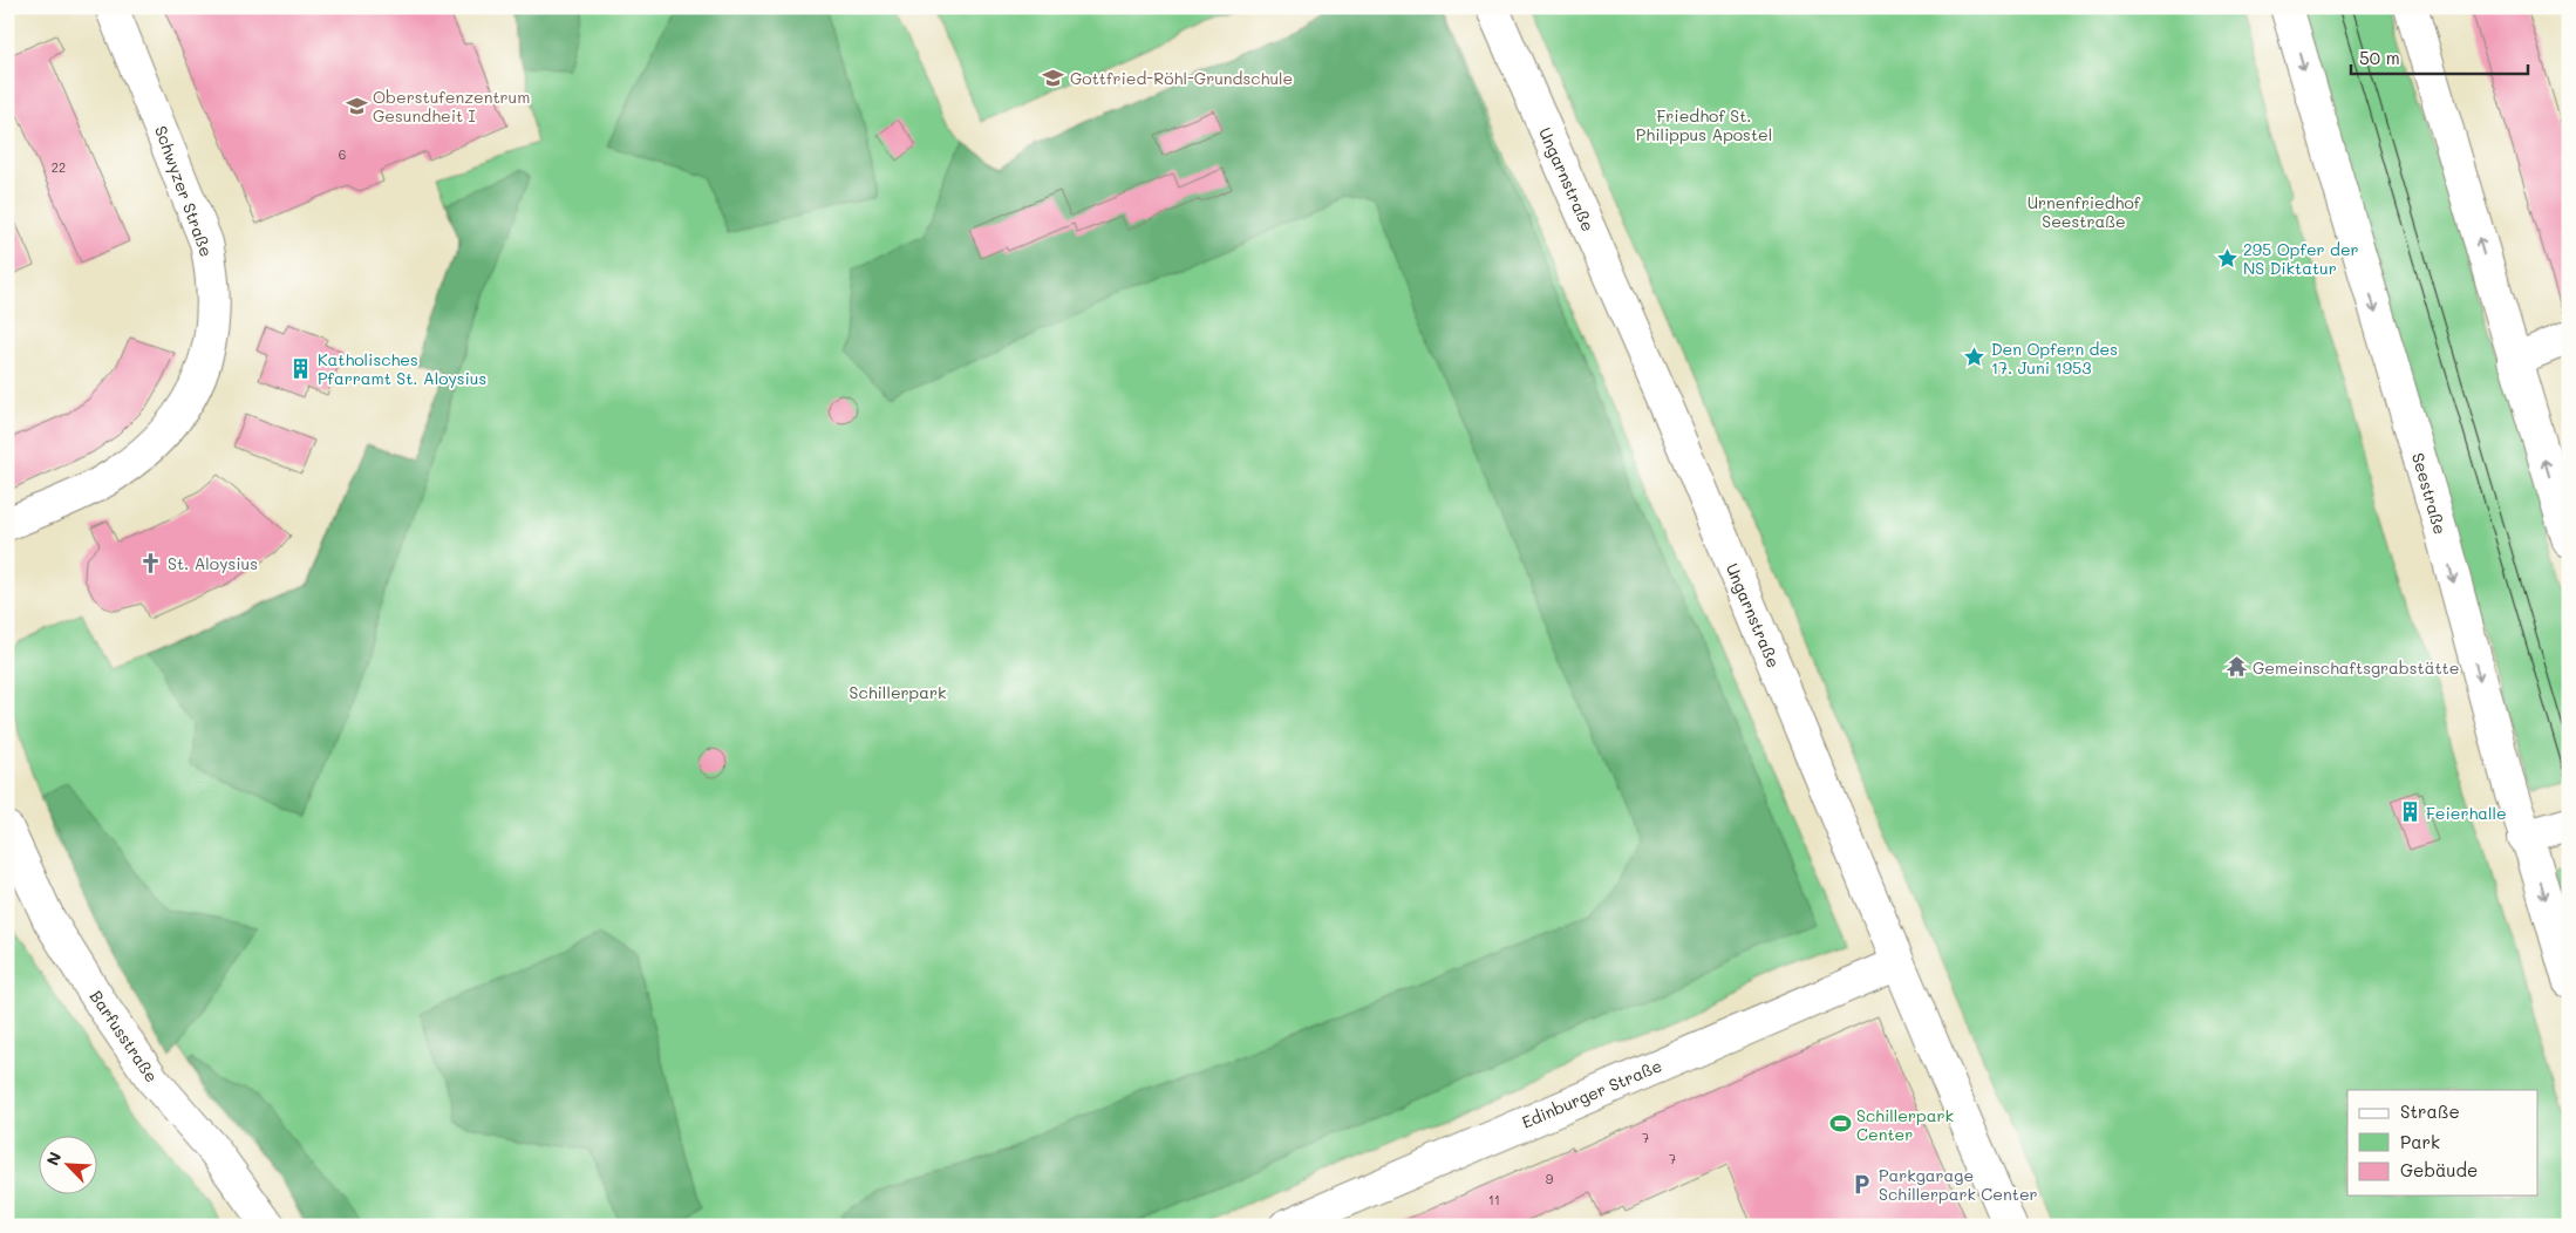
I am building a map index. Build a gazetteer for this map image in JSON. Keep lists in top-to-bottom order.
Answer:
{
  "streets": {
    "street": [
      "Ungarnstraße",
      "Schwyzer Straße",
      "Seestraße",
      "Barfusstraße",
      "Edinburger Straße"
    ]
  },
  "crossings": [
    ["Ungarnstraße", "Edinburger Straße"]
  ],
  "parks": ["Friedhof St. Philippus Apostel", "Urnenfriedhof Seestraße", "Schillerpark"],
  "places": {
    "school or university": ["Gottfried-Röhl-Grundschule", "Oberstufenzentrum Gesundheit I"],
    "place": ["295 Opfer der NS Diktatur", "Den Opfern des 17. Juni 1953"],
    "building": ["Katholisches Pfarramt St. Aloysius", "Feierhalle"],
    "church": ["St. Aloysius"],
    "temple": ["Gemeinschaftsgrabstätte"],
    "sports": ["Schillerpark Center"],
    "parking": ["Parkgarage Schillerpark Center"]
  },
  "house_numbers": [
    "6",
    "22",
    "7",
    "7",
    "9",
    "11"
  ],
  "legend": ["Straße", "Park", "Gebäude"],
  "scale_bar": "50 m",
  "north": "top left"
}
